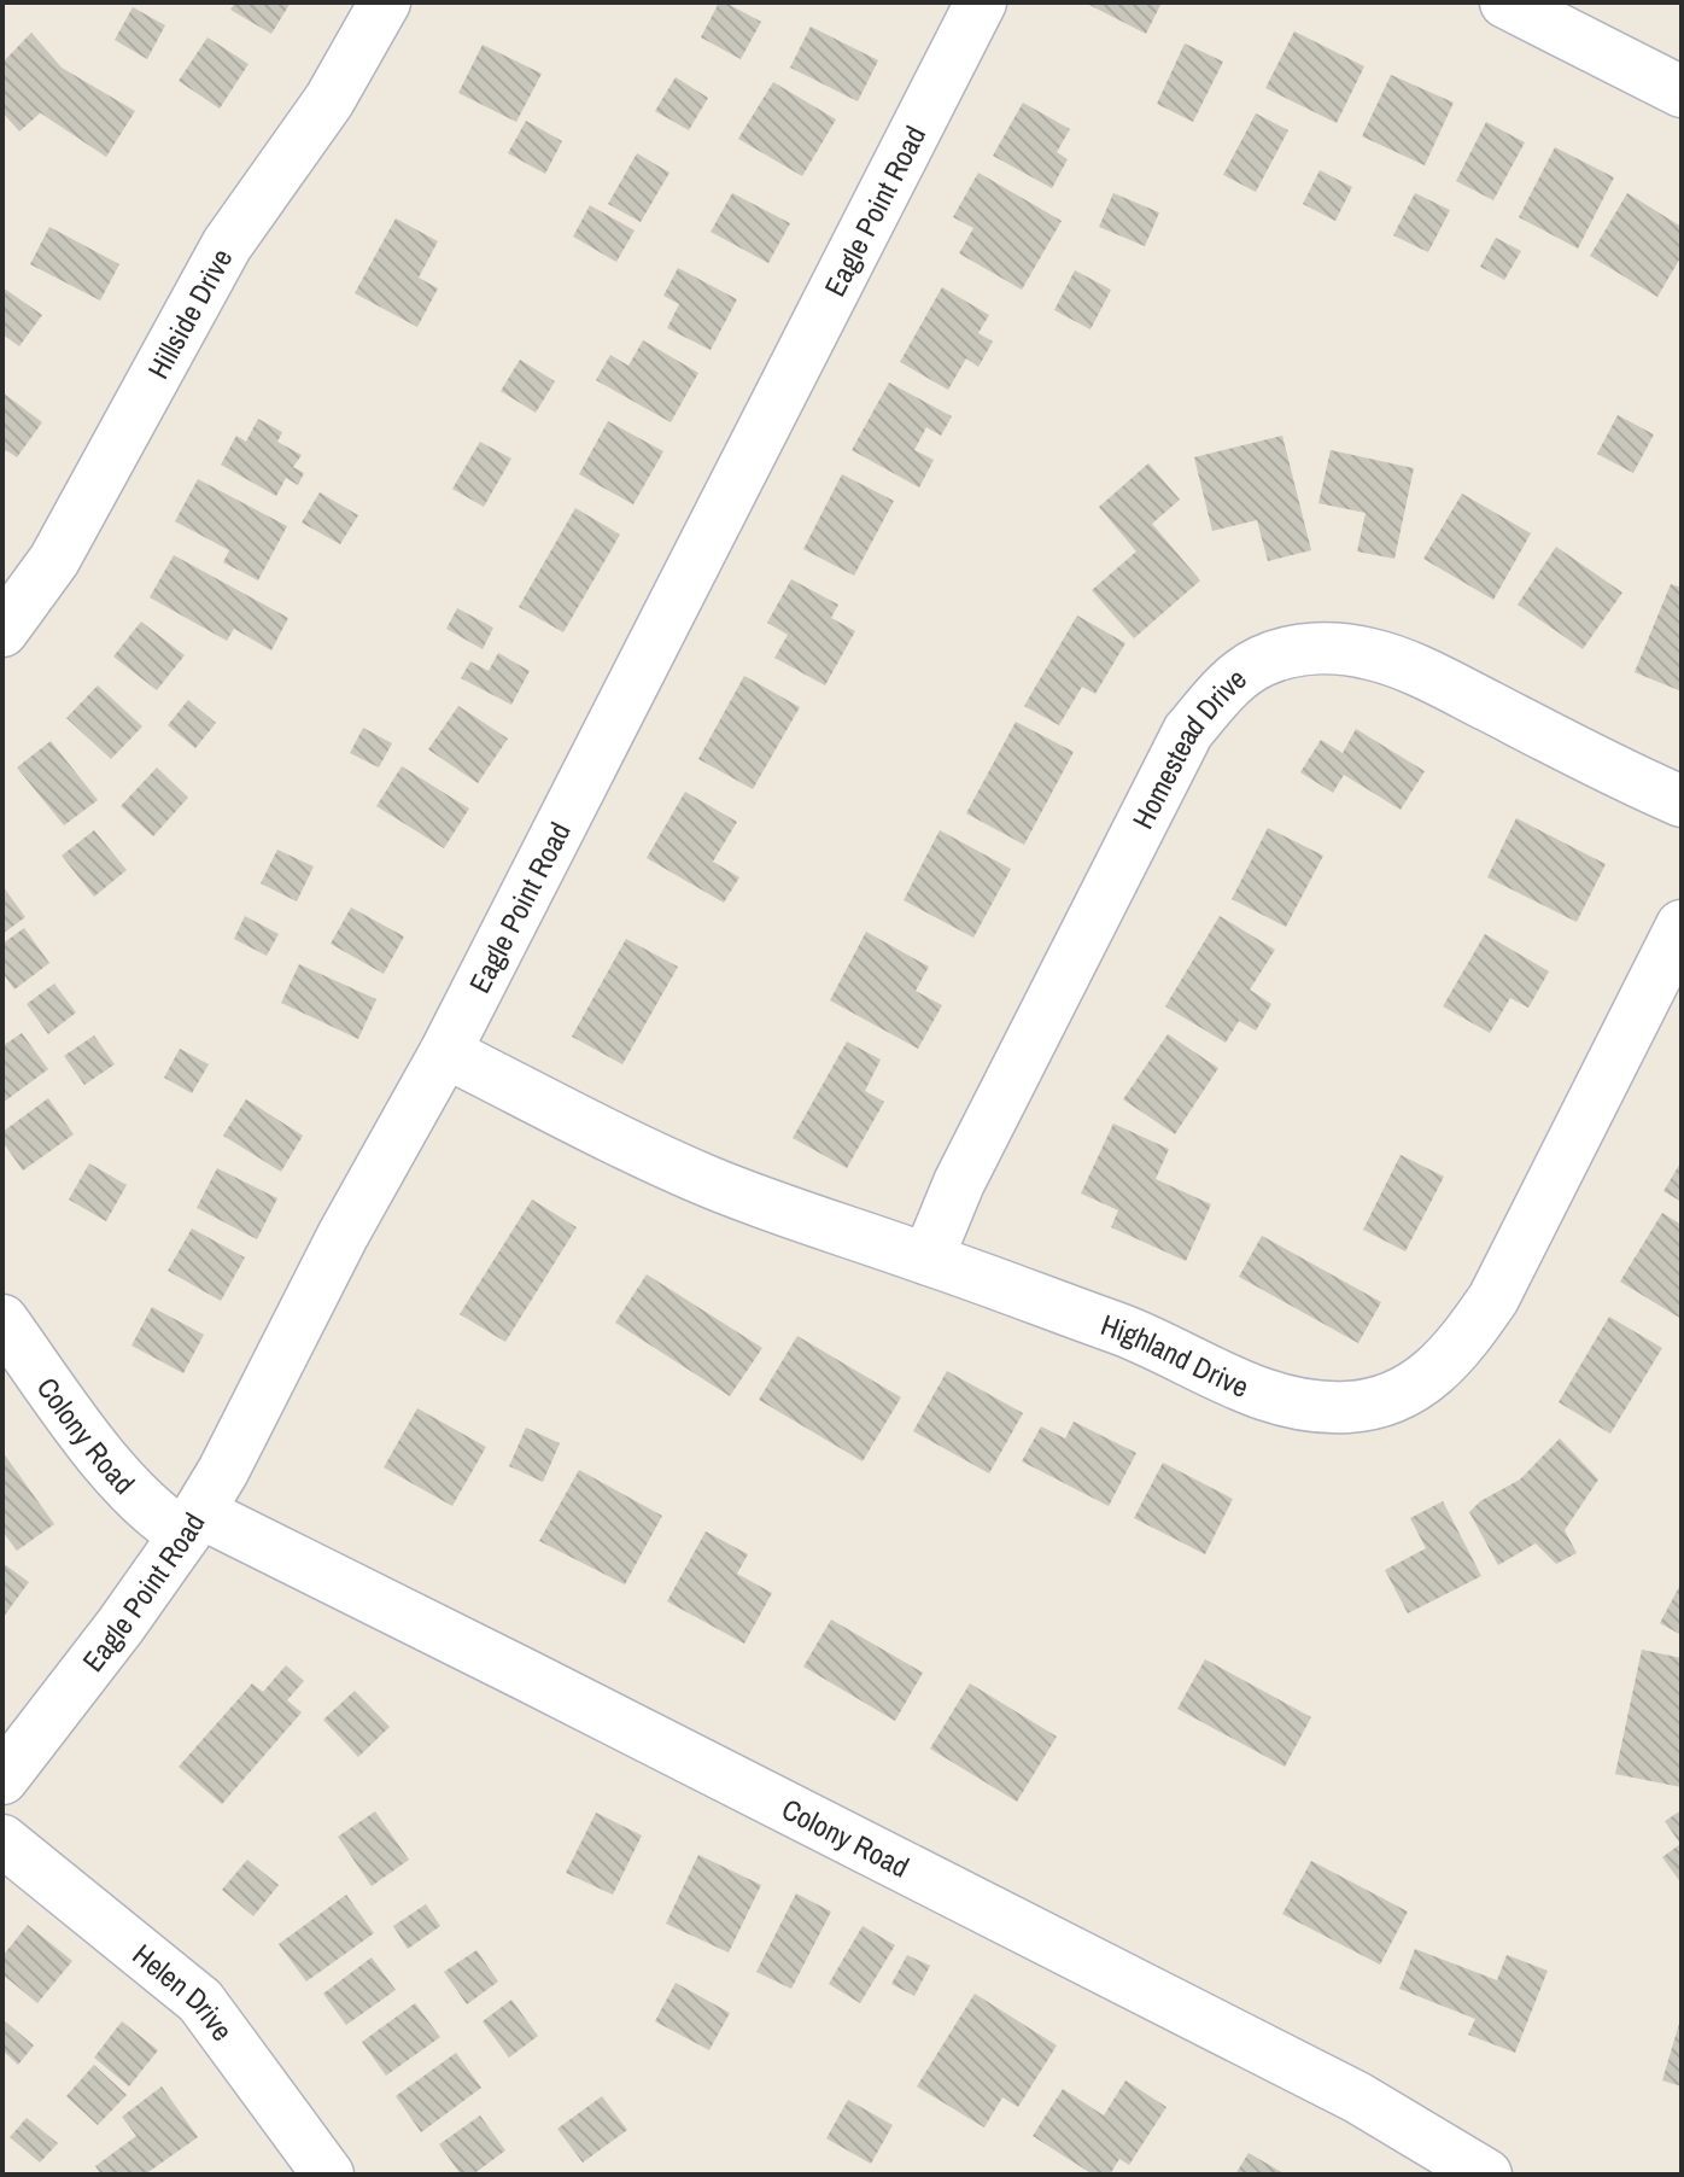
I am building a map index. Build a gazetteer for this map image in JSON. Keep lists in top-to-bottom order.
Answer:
{
  "streets": {
    "street": [
      "Eagle Point Road",
      "Hillside Drive",
      "Homestead Drive",
      "Highland Drive",
      "Colony Road",
      "Helen Drive"
    ]
  },
  "crossings": [
    ["Eagle Point Road", "Highland Drive"],
    ["Eagle Point Road", "Colony Road"],
    ["Homestead Drive", "Highland Drive"]
  ]
}
